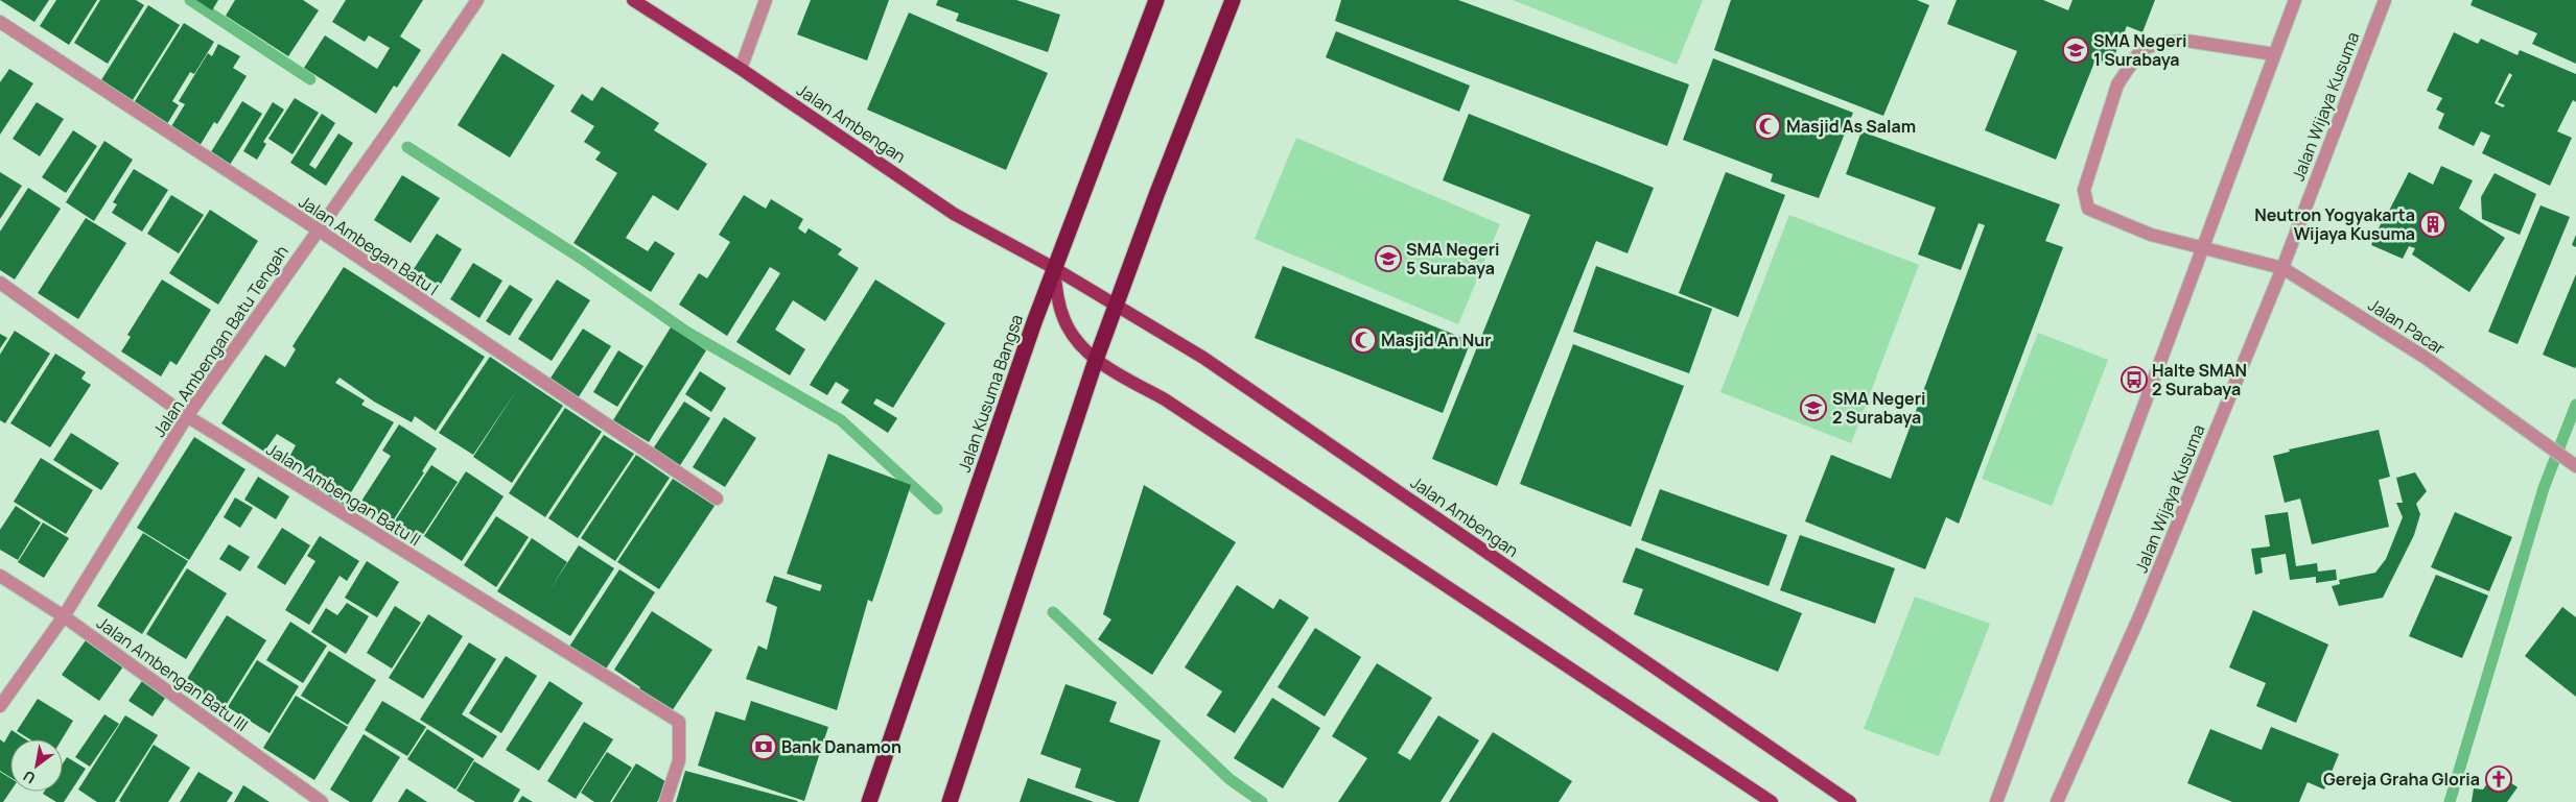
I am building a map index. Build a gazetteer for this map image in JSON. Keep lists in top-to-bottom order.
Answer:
{
  "streets": {
    "highway": ["Jalan Kusuma Bangsa"],
    "main road": ["Jalan Ambengan"],
    "street": [
      "Jalan Wijaya Kusuma",
      "Jalan Ambegan Batu I",
      "Jalan Pacar",
      "Jalan Ambengan Batu Tengah",
      "Jalan Ambengan Batu II",
      "Jalan Ambengan Batu III"
    ]
  },
  "crossings": [
    ["Jalan Wijaya Kusuma", "Jalan Pacar"],
    ["Jalan Ambengan", "Jalan Kusuma Bangsa"],
    ["Jalan Ambegan Batu I", "Jalan Ambengan Batu Tengah"],
    ["Jalan Ambengan Batu Tengah", "Jalan Ambengan Batu II"],
    ["Jalan Ambengan Batu Tengah", "Jalan Ambengan Batu III"]
  ],
  "places": {
    "school or university": ["SMA Negeri 1 Surabaya", "SMA Negeri 5 Surabaya", "SMA Negeri 2 Surabaya"],
    "mosque": ["Masjid As Salam", "Masjid An Nur"],
    "building": ["Neutron Yogyakarta Wijaya Kusuma"],
    "bus stop": ["Halte SMAN 2 Surabaya"],
    "bank": ["Bank Danamon"],
    "church": ["Gereja Graha Gloria"]
  },
  "north": "bottom left"
}
